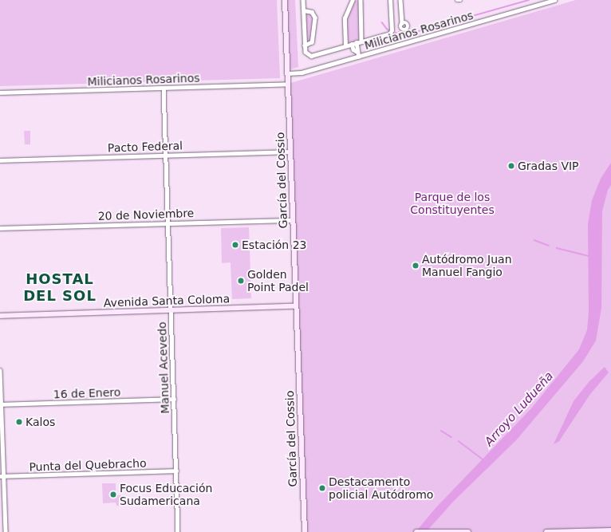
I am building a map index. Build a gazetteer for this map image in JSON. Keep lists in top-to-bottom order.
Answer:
{
  "streets": {
    "street": [
      "Milicianos Rosarinos",
      "Pacto Federal",
      "García del Cossio",
      "20 de Noviembre",
      "Avenida Santa Coloma",
      "Manuel Acevedo",
      "16 de Enero",
      "Punta del Quebracho"
    ]
  },
  "crossings": [
    ["Milicianos Rosarinos", "García del Cossio"],
    ["Milicianos Rosarinos", "Manuel Acevedo"],
    ["Pacto Federal", "García del Cossio"],
    ["Pacto Federal", "Manuel Acevedo"],
    ["García del Cossio", "20 de Noviembre"],
    ["García del Cossio", "Avenida Santa Coloma"],
    ["20 de Noviembre", "Manuel Acevedo"],
    ["Avenida Santa Coloma", "Manuel Acevedo"],
    ["Manuel Acevedo", "16 de Enero"],
    ["Manuel Acevedo", "Punta del Quebracho"]
  ],
  "districts": ["HOSTAL DEL SOL"],
  "water": ["Arroyo Ludueña"],
  "parks": ["Parque de los Constituyentes"],
  "places": [
    "Gradas VIP",
    "Estación 23",
    "Autódromo Juan Manuel Fangio",
    "Golden Point Padel",
    "Kalos",
    "Destacamento policial Autódromo",
    "Focus Educación Sudamericana"
  ]
}
